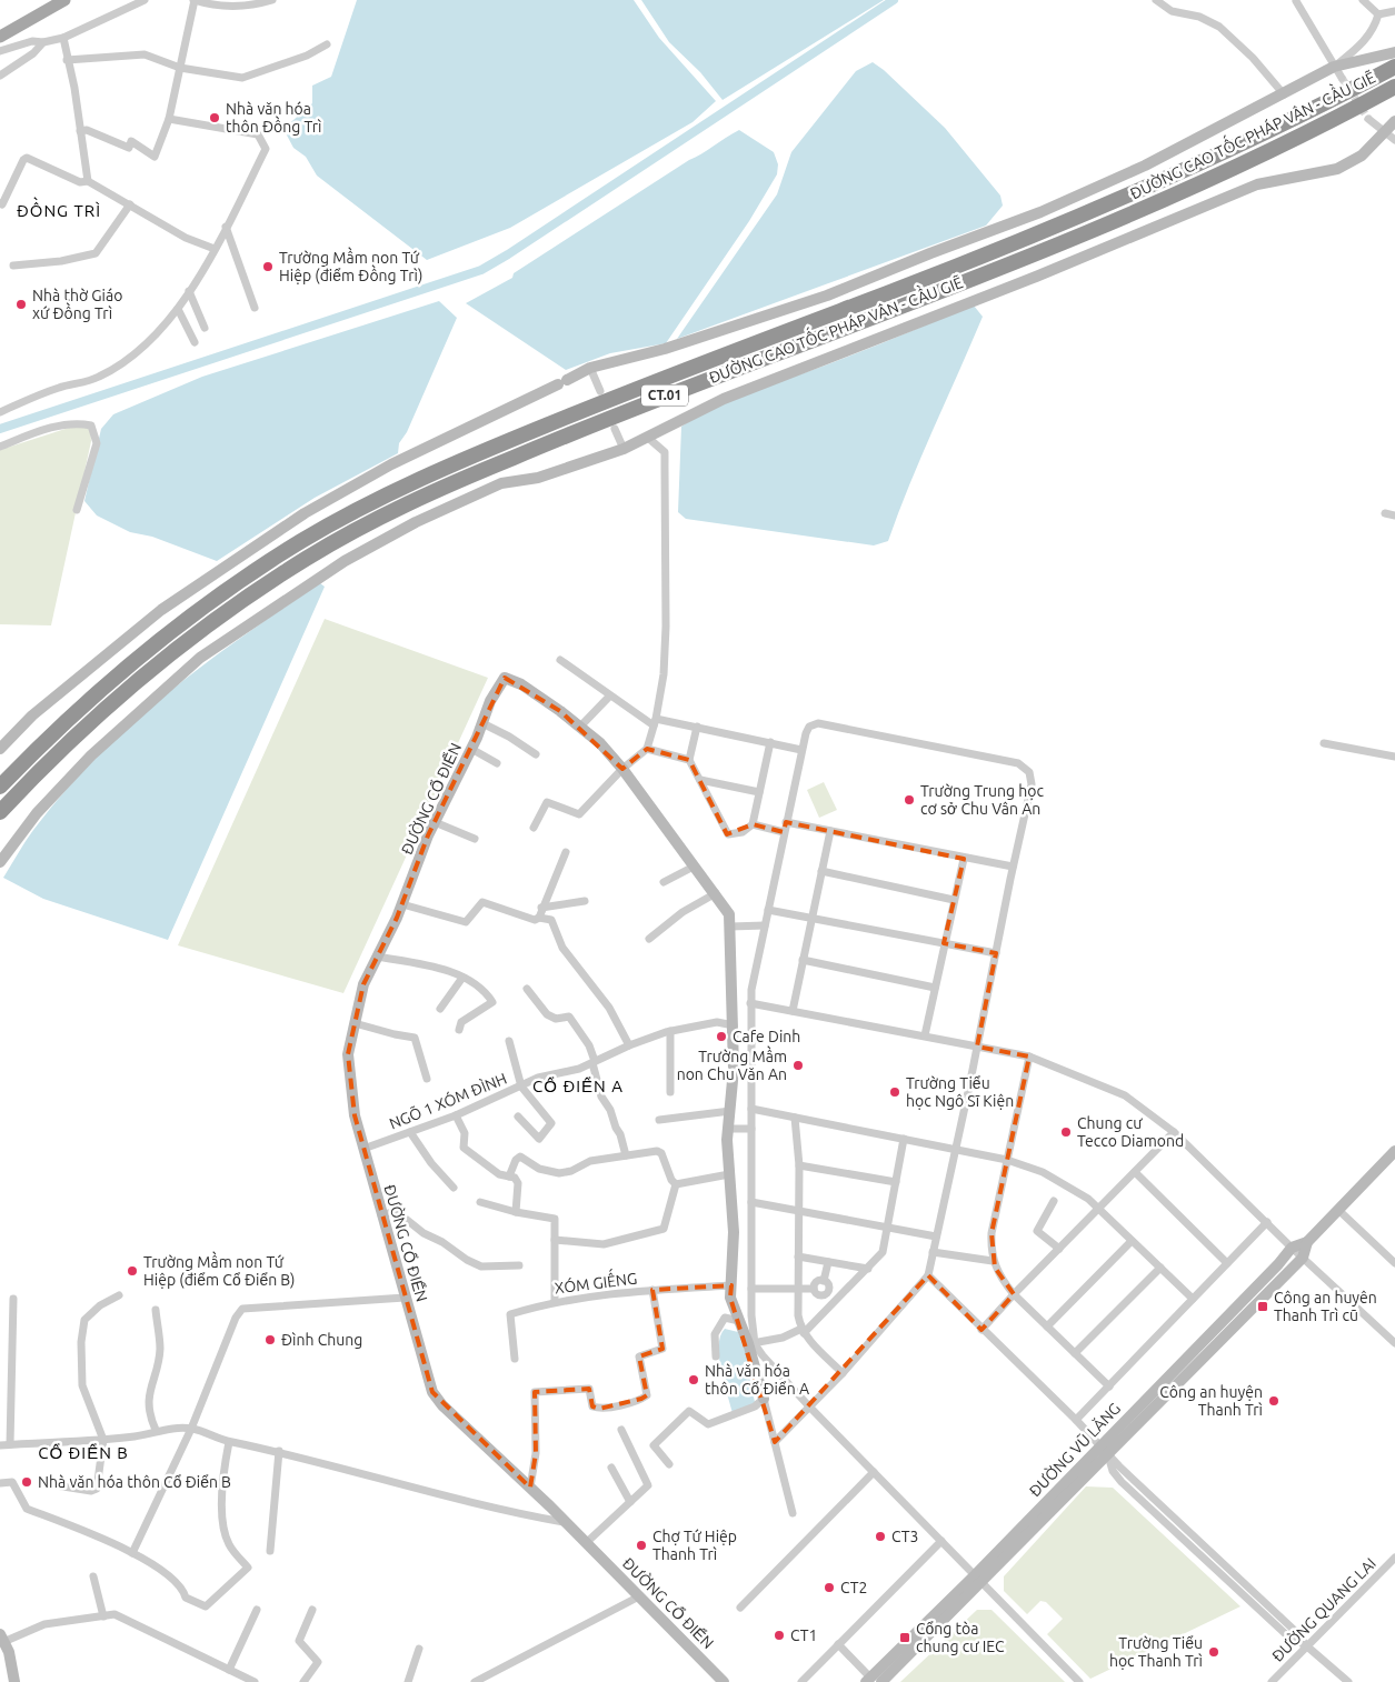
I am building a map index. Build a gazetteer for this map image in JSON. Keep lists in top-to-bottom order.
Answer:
{
  "streets": {
    "highway": ["ĐƯỜNG CAO TỐC PHÁP VÂN - CẦU GIẼ", "CT.01"],
    "street": [
      "ĐƯỜNG CỔ ĐIỂN",
      "NGÕ 1 XÓM ĐÌNH",
      "XÓM GIẾNG",
      "ĐƯỜNG VŨ LĂNG",
      "ĐƯỜNG QUANG LAI"
    ]
  },
  "crossings": [
    ["ĐƯỜNG CỔ ĐIỂN", "NGÕ 1 XÓM ĐÌNH"],
    ["ĐƯỜNG CỔ ĐIỂN", "XÓM GIẾNG"]
  ],
  "districts": ["ĐỒNG TRÌ", "CỔ ĐIỂN A", "CỔ ĐIỂN B"],
  "places": {
    "other": [
      "Nhà văn hóa thôn Đồng Trì",
      "Trường Mầm non Tứ Hiệp (điểm Đồng Trì)",
      "Nhà thờ Giáo xứ Đồng Trì",
      "Trường Trung học cơ sở Chu Vân An",
      "Cafe Dinh",
      "Trường Mầm non Chu Văn An",
      "Trường Tiểu học Ngô Sĩ Kiện",
      "Chung cư Tecco Diamond",
      "Trường Mầm non Tứ Hiệp (điểm Cổ Điển B)",
      "Đình Chung",
      "Nhà văn hóa thôn Cổ Điển A",
      "Công an huyện Thanh Trì",
      "Nhà văn hóa thôn Cổ Điển B",
      "CT3",
      "Chợ Tứ Hiệp Thanh Trì",
      "CT2",
      "CT1",
      "Trường Tiểu học Thanh Trì"
    ],
    "transit": ["Công an huyên Thanh Trì cũ", "Cổng tòa chung cư IEC"]
  }
}
